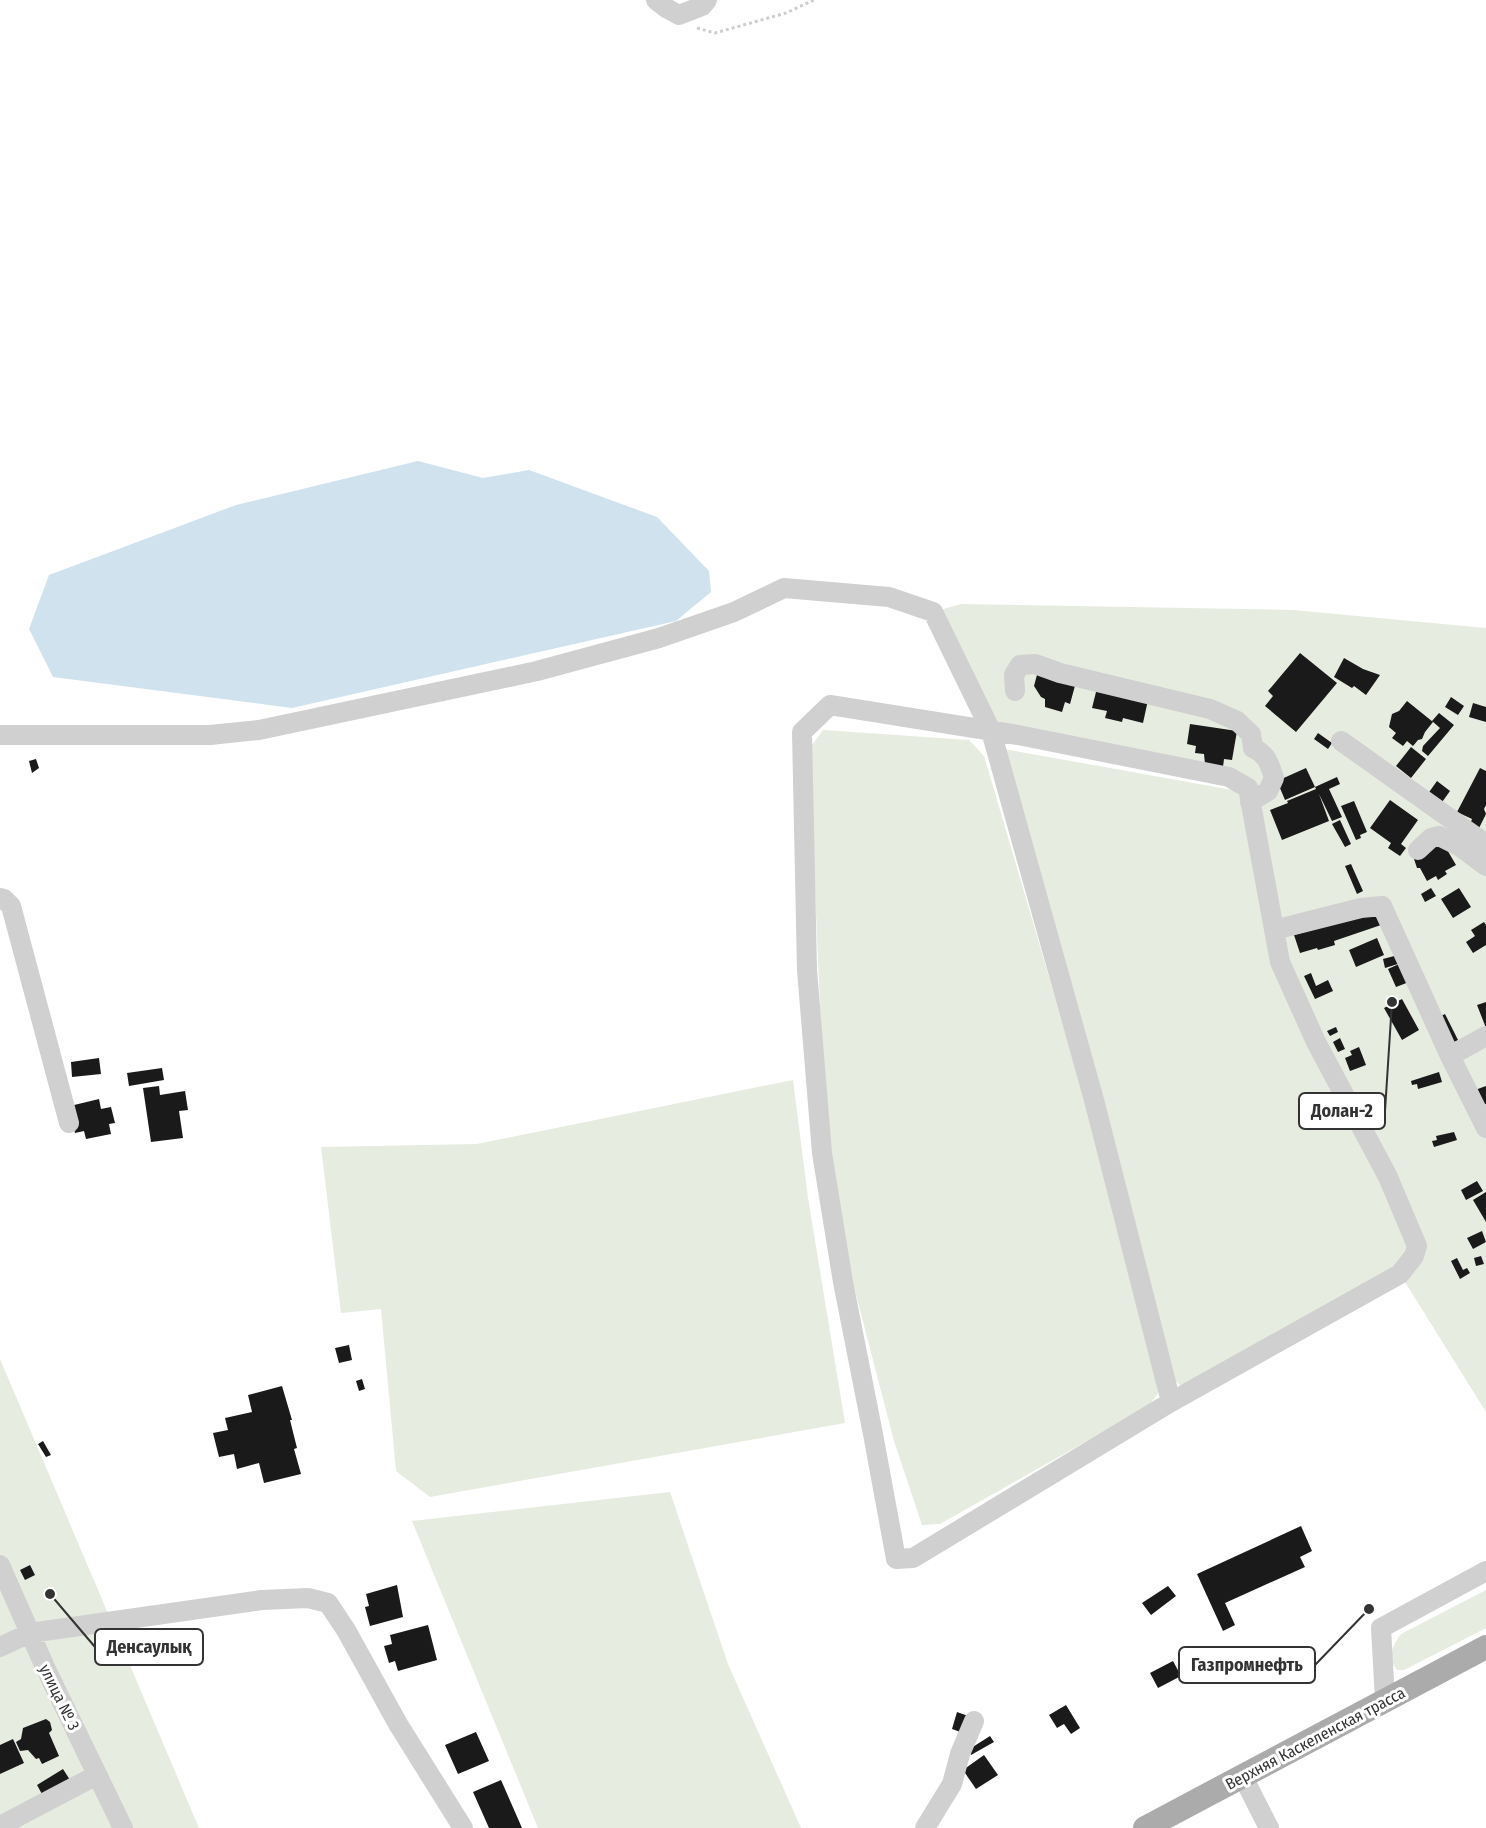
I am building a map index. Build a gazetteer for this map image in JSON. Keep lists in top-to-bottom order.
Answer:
{
  "streets": {
    "main road": ["Верхняя Каскеленская трасса"],
    "street": ["улица № 3"]
  },
  "places": ["Долан-2", "Денсаулық", "Газпромнефть"]
}
